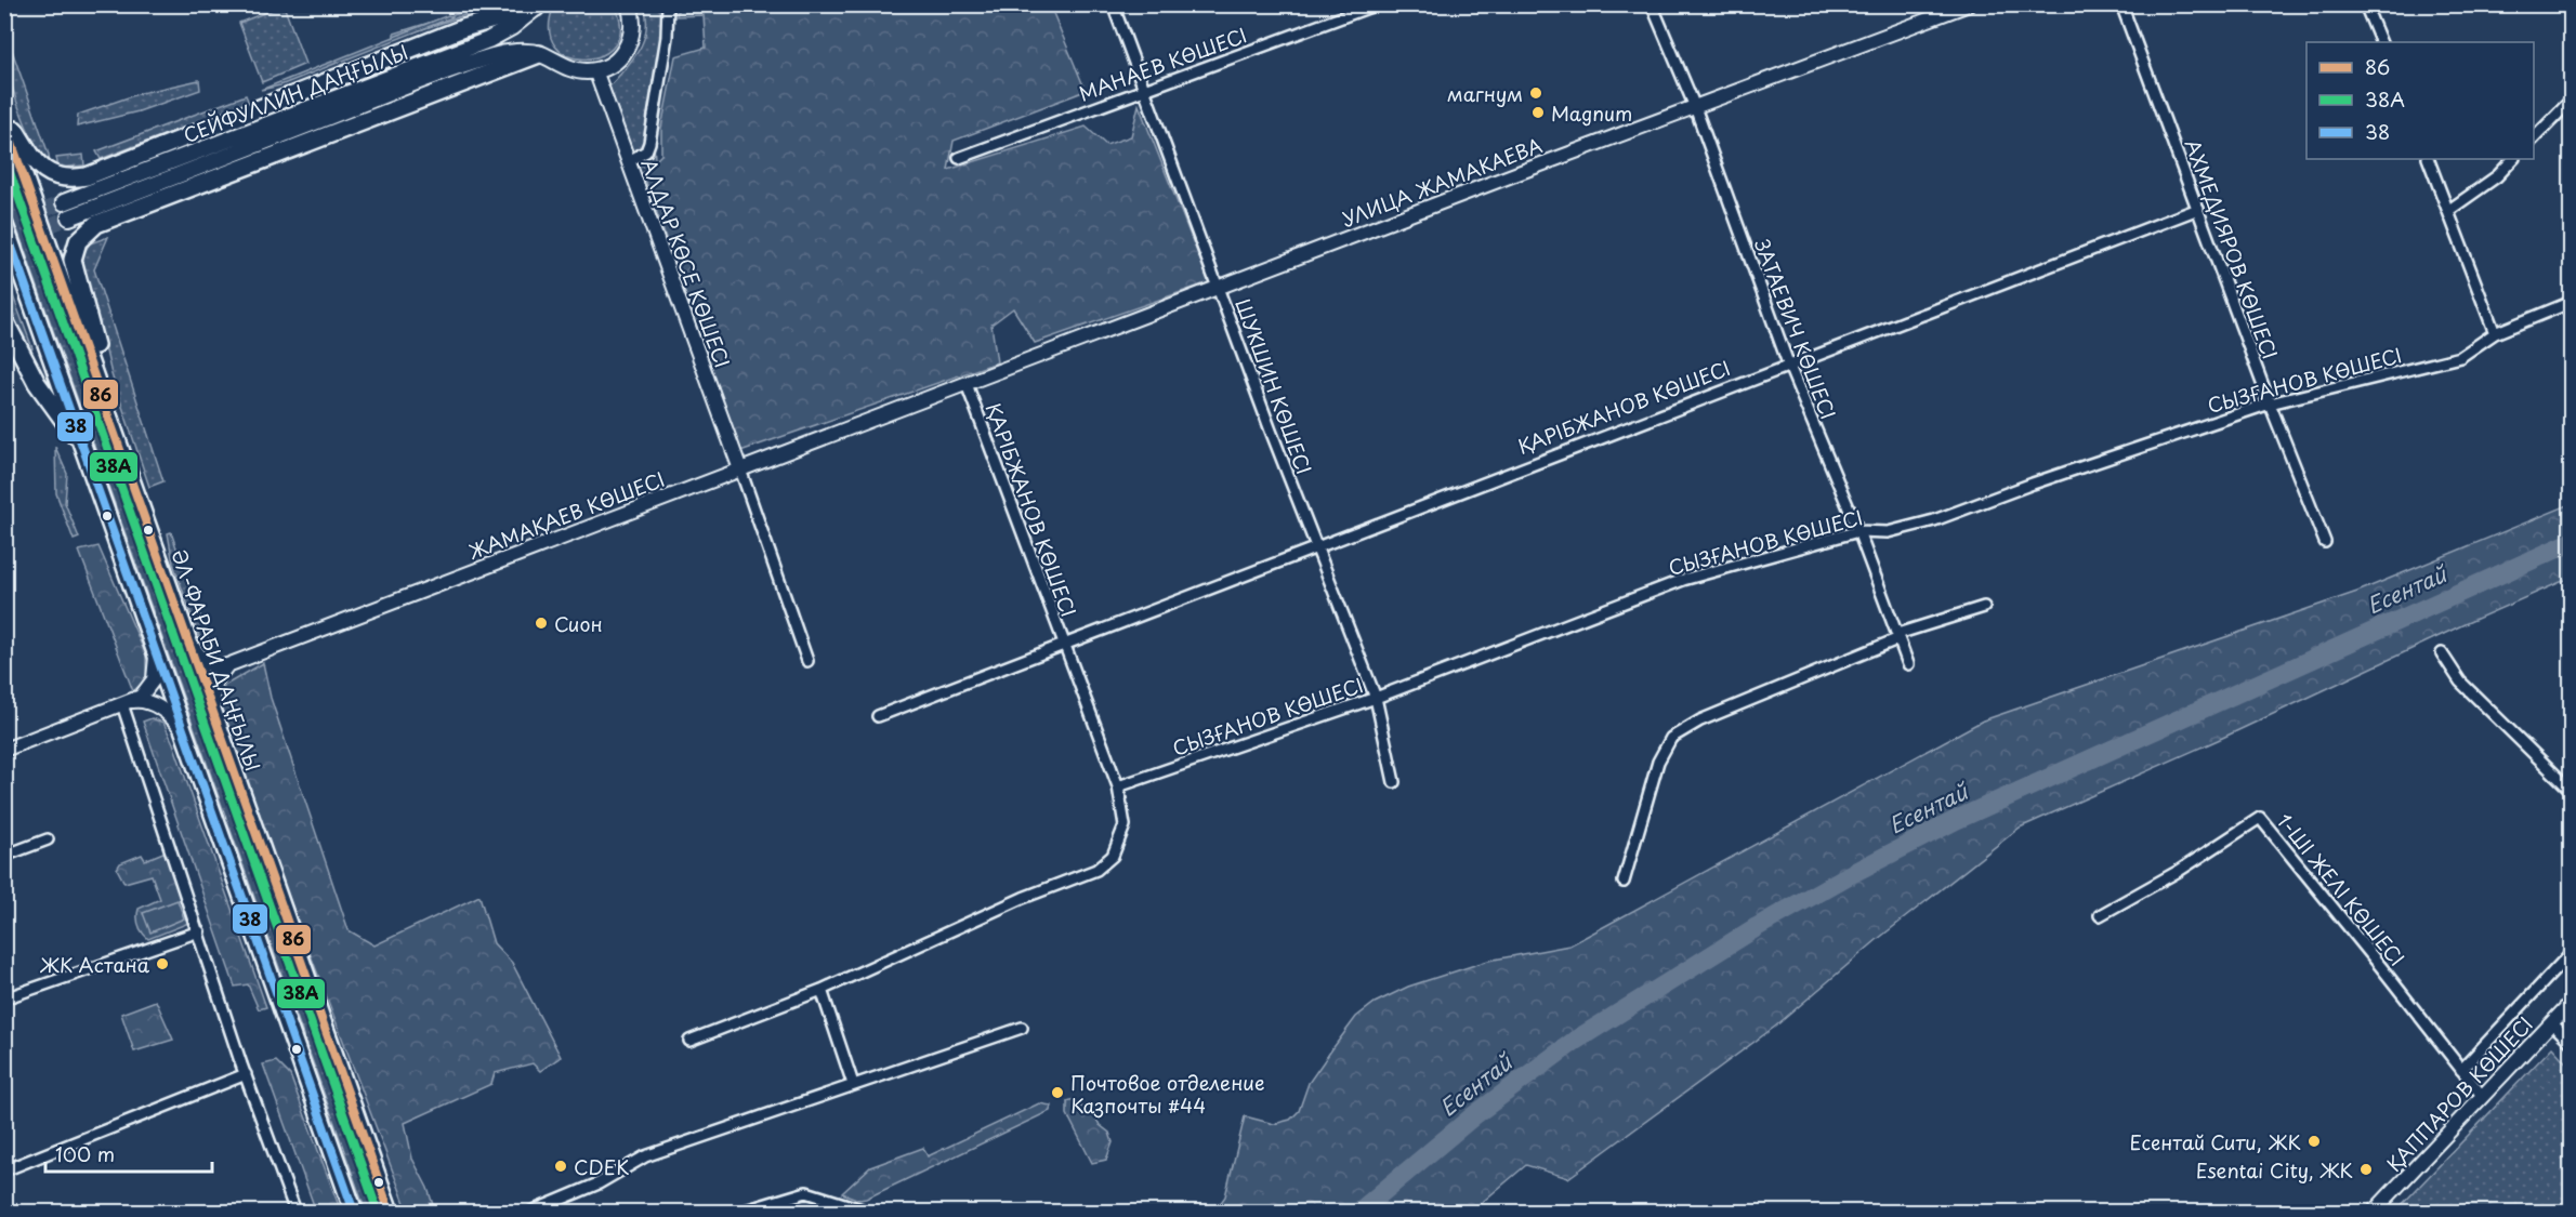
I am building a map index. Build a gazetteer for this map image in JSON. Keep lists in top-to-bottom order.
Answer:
{
  "streets": {
    "main road": ["СЕЙФУЛЛИН ДАҢҒЫЛЫ", "ӘЛ-ФАРАБИ ДАҢҒЫЛЫ"],
    "street": [
      "МАНАЕВ КӨШЕСІ",
      "УЛИЦА ЖАМАКАЕВА",
      "АХМЕДИЯРОВ КӨШЕСІ",
      "АЛДАР КӨСЕ КӨШЕСІ",
      "ЗАТАЕВИЧ КӨШЕСІ",
      "СЫЗҒАНОВ КӨШЕСІ",
      "ШУКШИН КӨШЕСІ",
      "ҚАРІБЖАНОВ КӨШЕСІ",
      "ЖАМАҚАЕВ КӨШЕСІ",
      "1-ШІ ЖЕЛІ КӨШЕСІ",
      "ҚАППАРОВ КӨШЕСІ"
    ]
  },
  "crossings": [
    ["МАНАЕВ КӨШЕСІ", "ШУКШИН КӨШЕСІ"],
    ["УЛИЦА ЖАМАКАЕВА", "ЗАТАЕВИЧ КӨШЕСІ"],
    ["УЛИЦА ЖАМАКАЕВА", "ШУКШИН КӨШЕСІ"],
    ["УЛИЦА ЖАМАКАЕВА", "ҚАРІБЖАНОВ КӨШЕСІ"],
    ["УЛИЦА ЖАМАКАЕВА", "ЖАМАҚАЕВ КӨШЕСІ"],
    ["АХМЕДИЯРОВ КӨШЕСІ", "СЫЗҒАНОВ КӨШЕСІ"],
    ["АХМЕДИЯРОВ КӨШЕСІ", "ҚАРІБЖАНОВ КӨШЕСІ"],
    ["АЛДАР КӨСЕ КӨШЕСІ", "ЖАМАҚАЕВ КӨШЕСІ"],
    ["ЗАТАЕВИЧ КӨШЕСІ", "СЫЗҒАНОВ КӨШЕСІ"],
    ["ЗАТАЕВИЧ КӨШЕСІ", "ҚАРІБЖАНОВ КӨШЕСІ"],
    ["СЫЗҒАНОВ КӨШЕСІ", "ШУКШИН КӨШЕСІ"],
    ["СЫЗҒАНОВ КӨШЕСІ", "ҚАРІБЖАНОВ КӨШЕСІ"],
    ["ШУКШИН КӨШЕСІ", "ҚАРІБЖАНОВ КӨШЕСІ"],
    ["ҚАРІБЖАНОВ КӨШЕСІ", "ЖАМАҚАЕВ КӨШЕСІ"],
    ["1-ШІ ЖЕЛІ КӨШЕСІ", "ҚАППАРОВ КӨШЕСІ"]
  ],
  "water": ["Есентай"],
  "places": [
    "магнум",
    "Magnum",
    "Сион",
    "ЖК Астана",
    "Почтовое отделение Казпочты #44",
    "Есентай Сити, ЖК",
    "CDEK",
    "Esentai City, ЖК"
  ],
  "lines": ["transit line 86", "transit line 38А", "transit line 38"],
  "legend": ["86", "38А", "38"],
  "scale_bar": "100 m"
}
